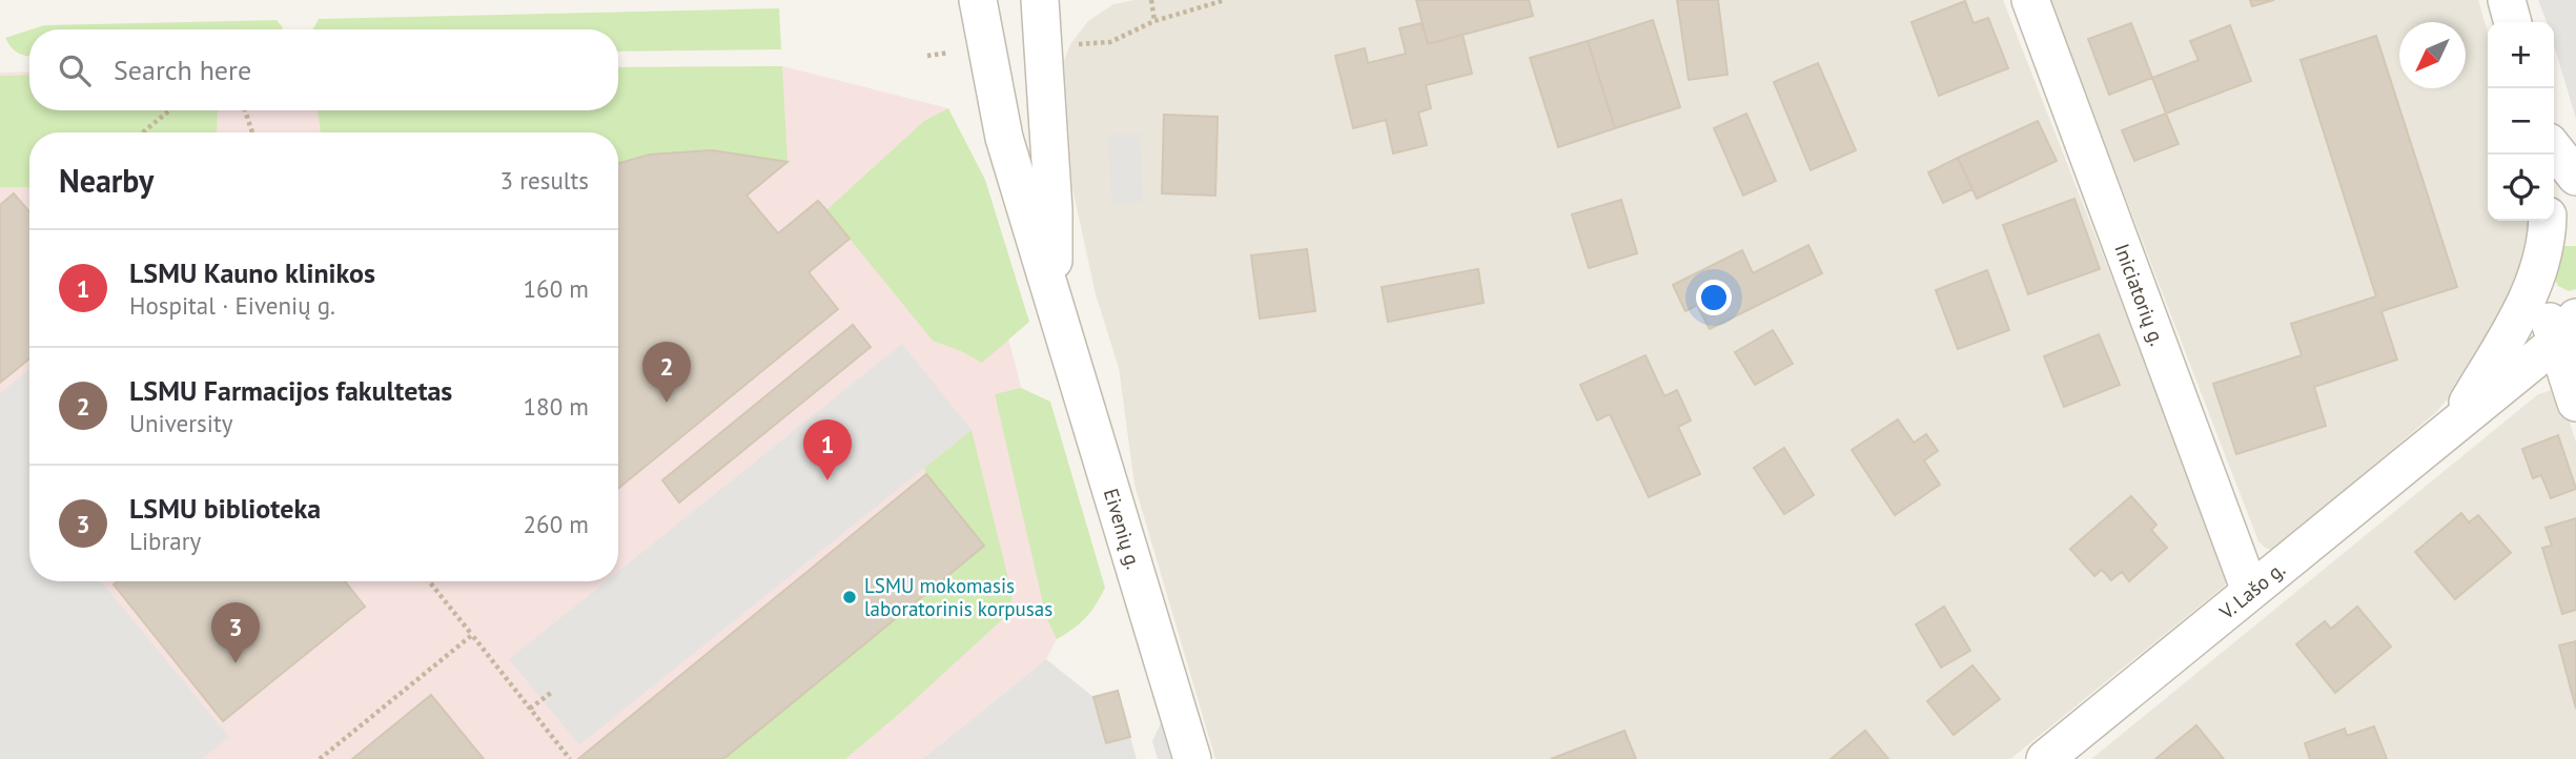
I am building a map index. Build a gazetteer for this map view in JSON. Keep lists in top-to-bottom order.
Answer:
{
  "streets": {
    "street": ["Iniciatorių g.", "Eivenių g.", "V. Lašo g."]
  },
  "crossings": [
    ["Iniciatorių g.", "V. Lašo g."]
  ],
  "places": ["LSMU mokomasis laboratorinis korpusas"],
  "north": "bottom left",
  "page": {
    "map_buttons": ["+", "−"],
    "search": "Search here",
    "heading": ["Nearby", "3 results"],
    "list": [
      {
        "mark": "1",
        "name": "LSMU Kauno klinikos",
        "note": "Hospital · Eivenių g.",
        "value": "160 m"
      },
      {
        "mark": "2",
        "name": "LSMU Farmacijos fakultetas",
        "note": "University",
        "value": "180 m"
      },
      {
        "mark": "3",
        "name": "LSMU biblioteka",
        "note": "Library",
        "value": "260 m"
      }
    ],
    "pins": ["2", "1", "3"]
  }
}
